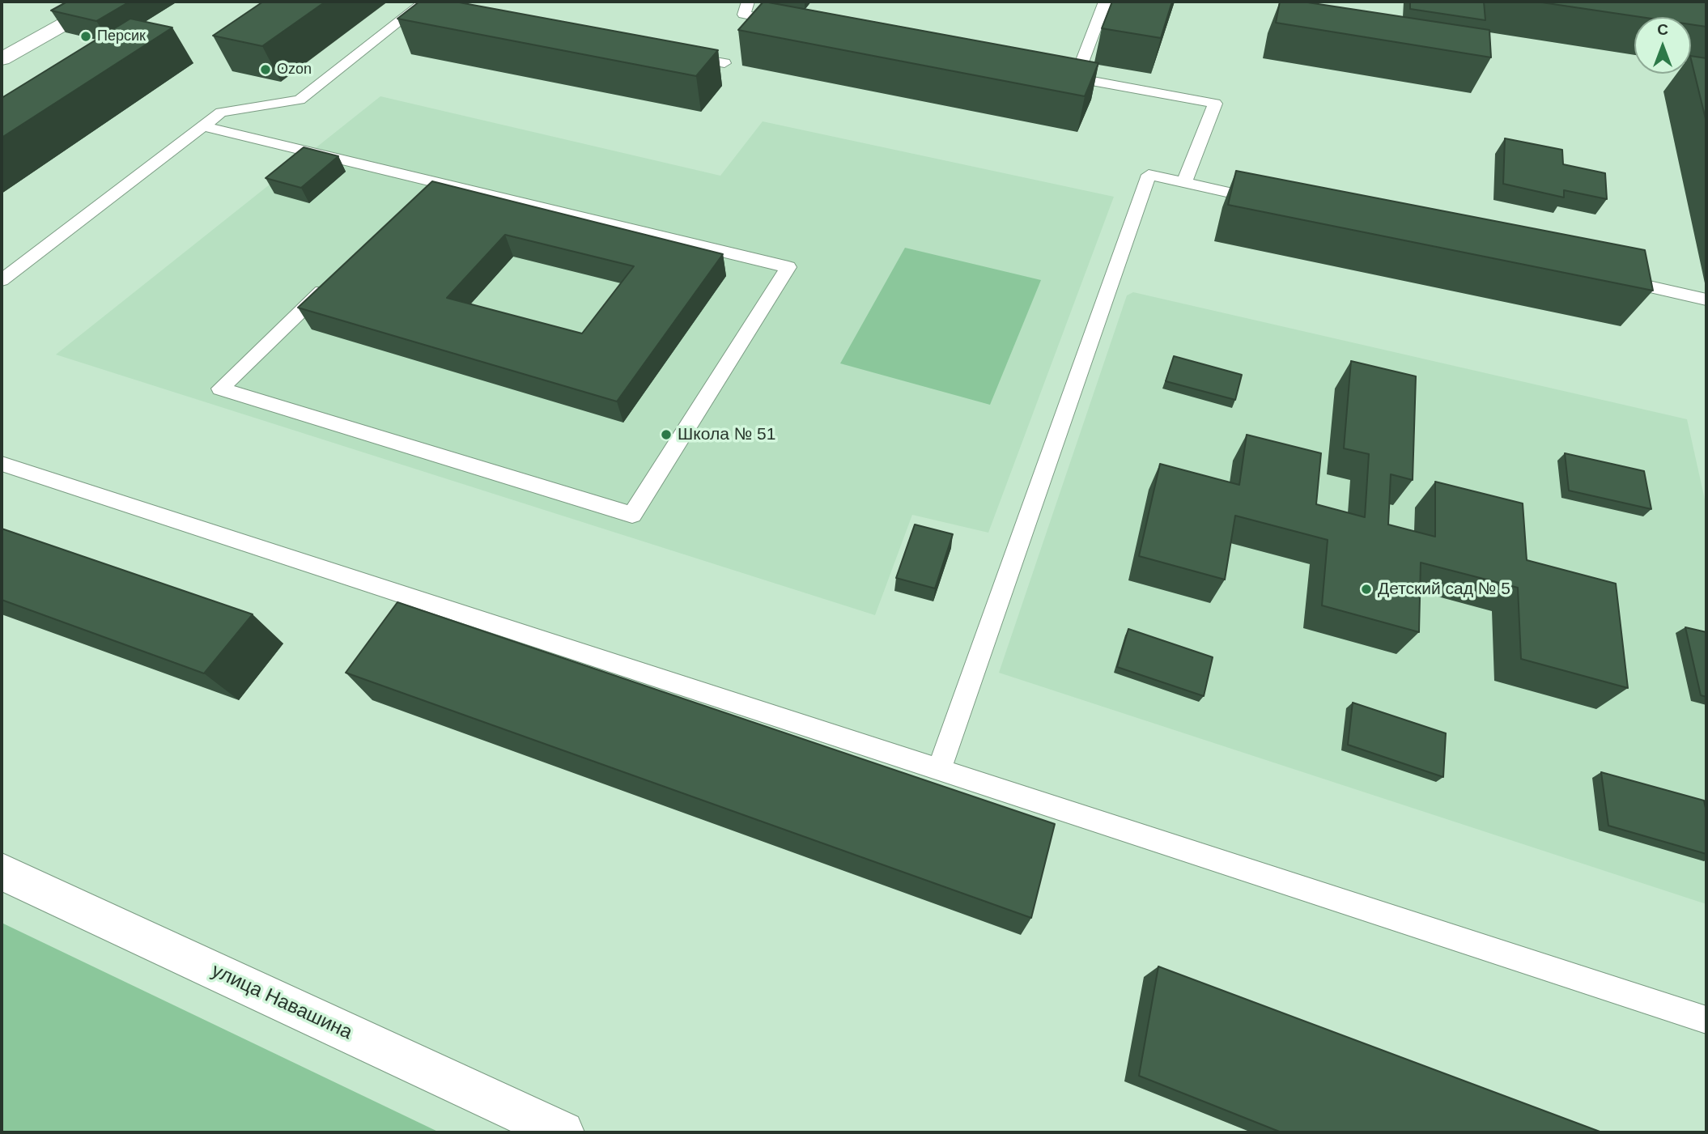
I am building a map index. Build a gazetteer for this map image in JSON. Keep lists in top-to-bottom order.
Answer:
{
  "streets": {
    "main road": ["улица Навашина"]
  },
  "places": [
    "Персик",
    "Ozon",
    "Школа № 51",
    "Детский сад № 5"
  ],
  "north": "top"
}
